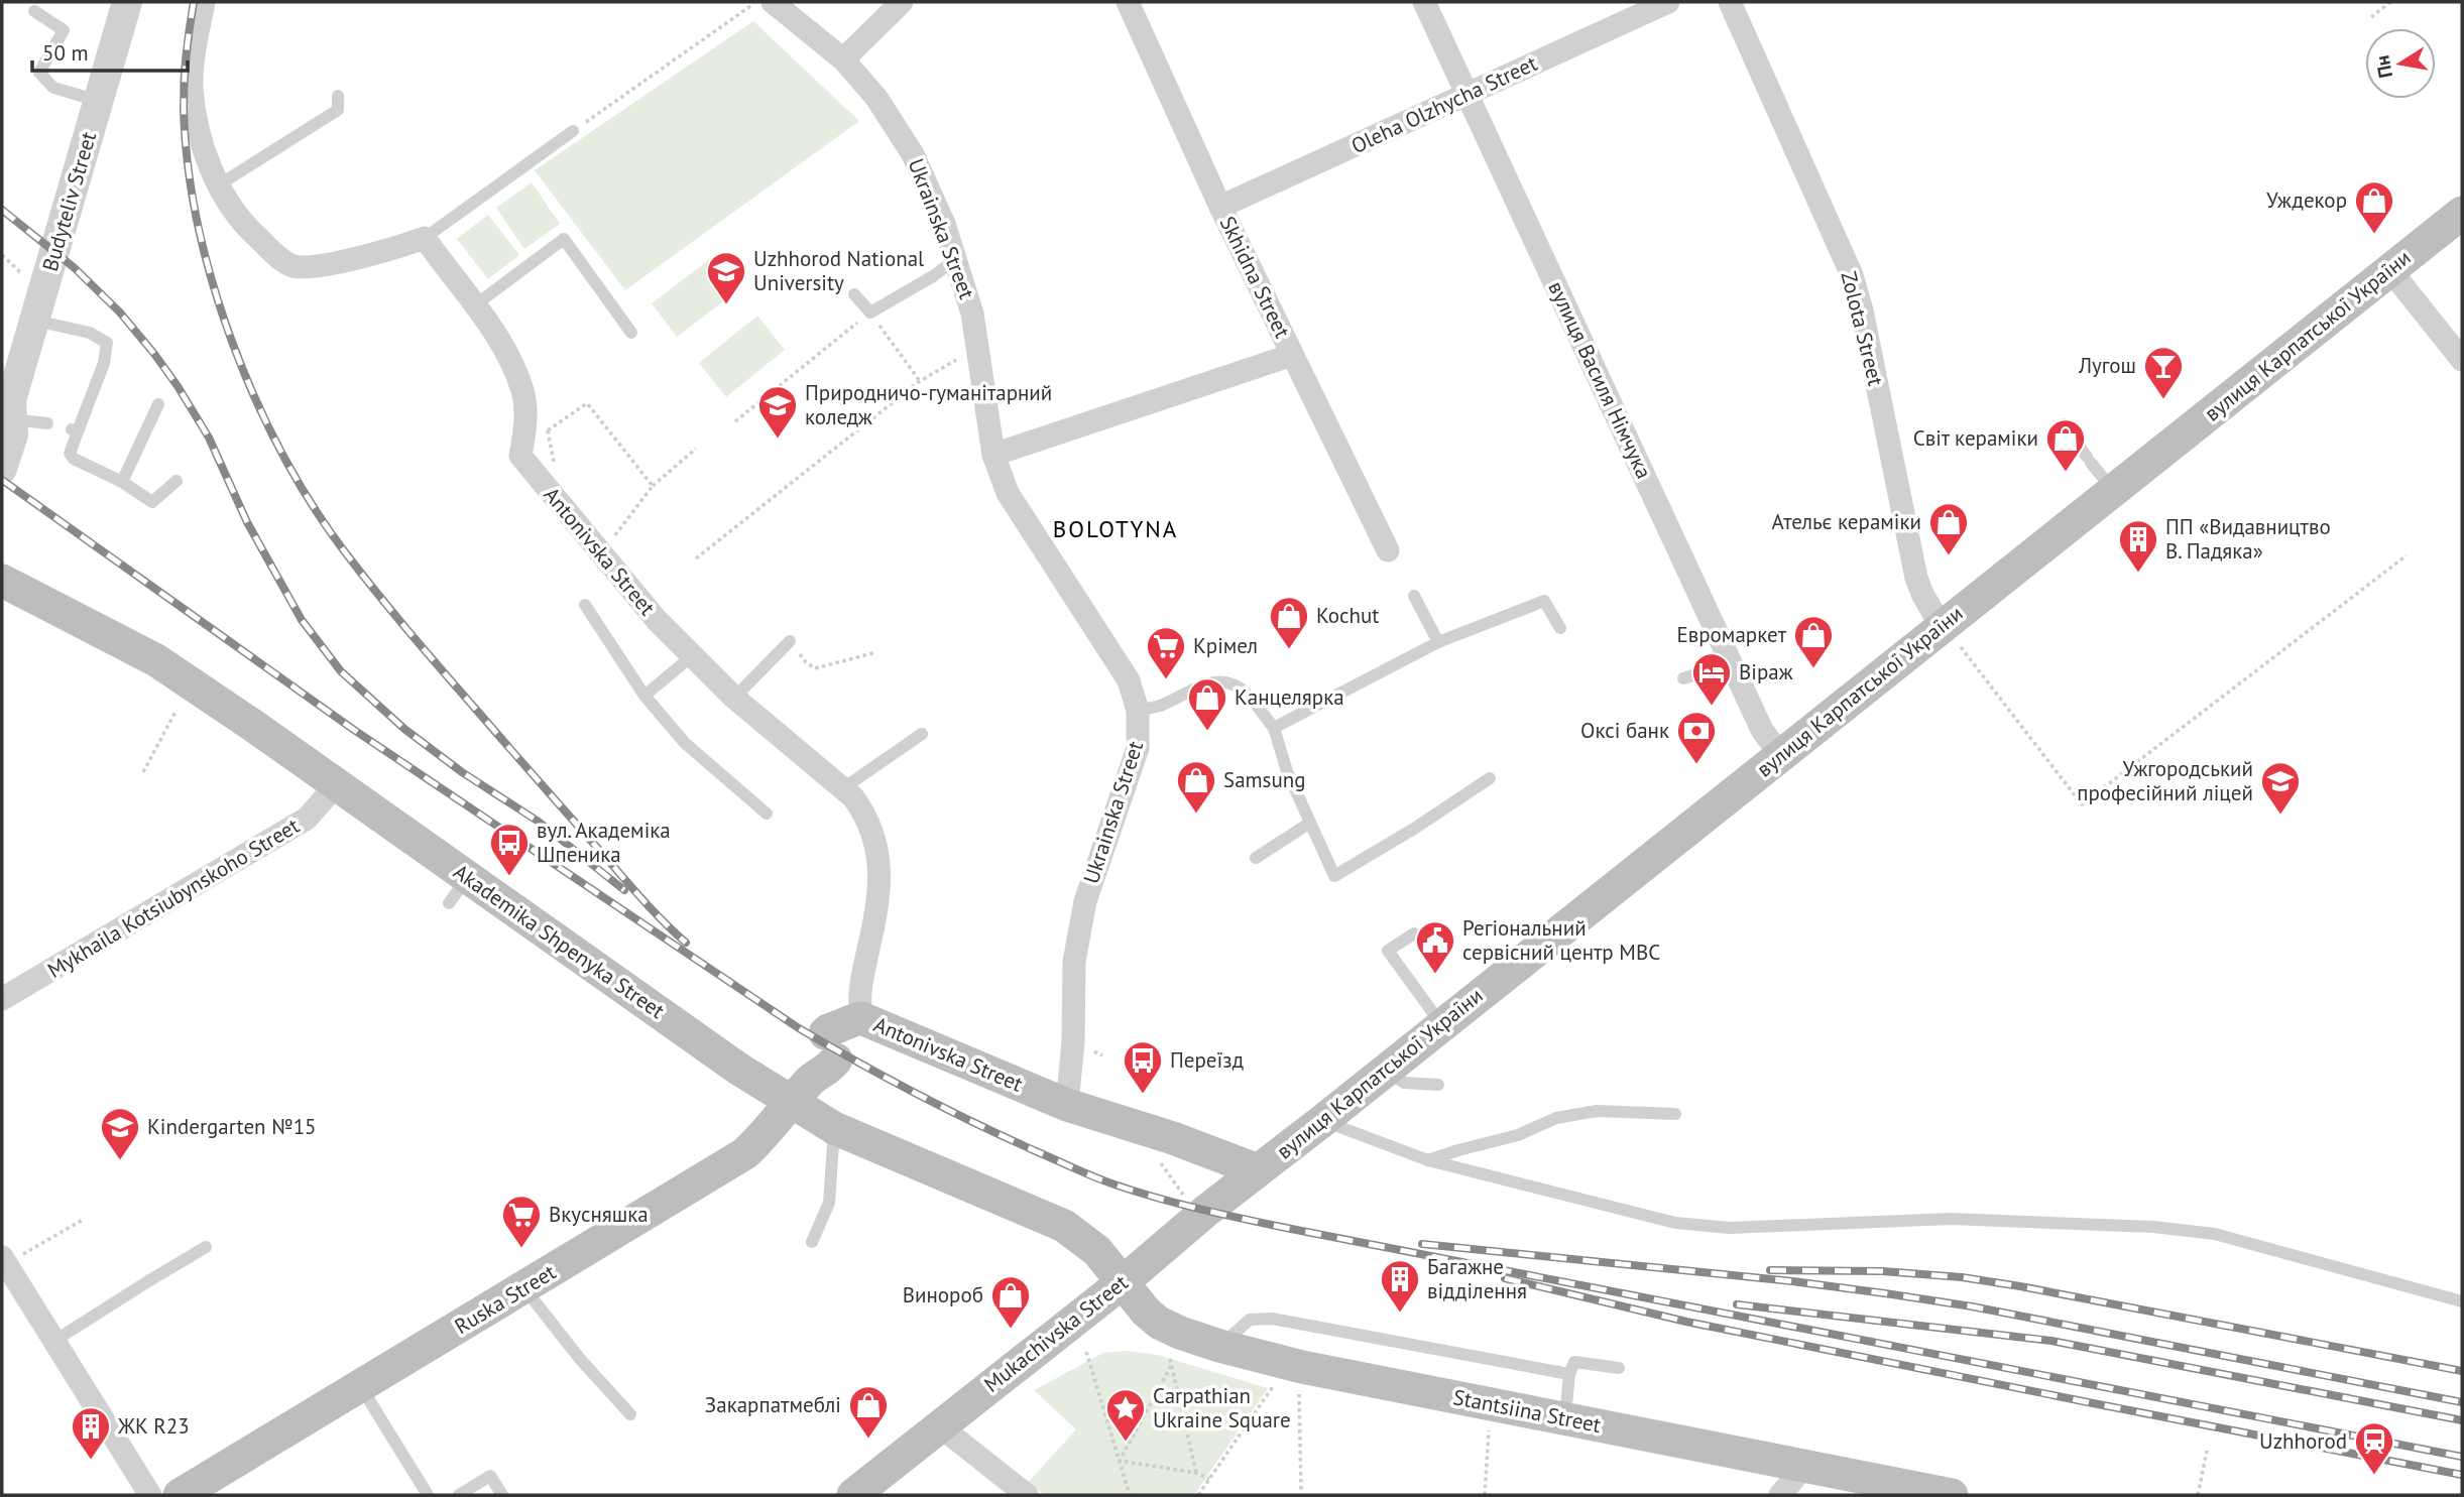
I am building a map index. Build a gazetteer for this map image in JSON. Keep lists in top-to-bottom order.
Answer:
{
  "streets": {
    "main road": [
      "вулиця Карпатської України",
      "Antonivska Street",
      "Akademika Shpenyka Street",
      "Ruska Street",
      "Mukachivska Street",
      "Stantsiina Street"
    ],
    "street": [
      "Oleha Olzhycha Street",
      "Budyteliv Street",
      "Ukrainska Street",
      "Skhidna Street",
      "Zolota Street",
      "вулиця Василя Німчука",
      "Mykhaila Kotsiubynskoho Street"
    ]
  },
  "crossings": [
    ["Oleha Olzhycha Street", "Skhidna Street"],
    ["Oleha Olzhycha Street", "вулиця Василя Німчука"],
    ["Ukrainska Street", "Antonivska Street"],
    ["Zolota Street", "вулиця Карпатської України"],
    ["вулиця Карпатської України", "вулиця Василя Німчука"],
    ["вулиця Карпатської України", "Mukachivska Street"],
    ["Antonivska Street", "Akademika Shpenyka Street"],
    ["Antonivska Street", "Ruska Street"],
    ["Mykhaila Kotsiubynskoho Street", "Akademika Shpenyka Street"],
    ["Akademika Shpenyka Street", "Ruska Street"],
    ["Akademika Shpenyka Street", "Mukachivska Street"],
    ["Akademika Shpenyka Street", "Stantsiina Street"],
    ["Mukachivska Street", "Stantsiina Street"]
  ],
  "districts": ["BOLOTYNA"],
  "places": {
    "shop": [
      "Уждекор",
      "Світ кераміки",
      "Ательє кераміки",
      "Kochut",
      "Евромаркет",
      "Канцелярка",
      "Samsung",
      "Винороб",
      "Закарпатмеблі"
    ],
    "school or university": [
      "Uzhhorod National University",
      "Природничо-гуманітарний коледж",
      "Ужгородський професійний ліцей",
      "Kindergarten №15"
    ],
    "bar": ["Лугош"],
    "building": ["ПП «Видавництво В. Падяка»", "Багажне відділення", "ЖК R23"],
    "supermarket": ["Крімел", "Вкусняшка"],
    "hotel": ["Віраж"],
    "bank": ["Оксі банк"],
    "bus stop": ["вул. Академіка Шпеника", "Переїзд"],
    "public building": ["Регіональний сервісний центр МВС"],
    "place": ["Carpathian Ukraine Square"],
    "station": ["Uzhhorod"]
  },
  "scale_bar": "50 m",
  "north": "left"
}
